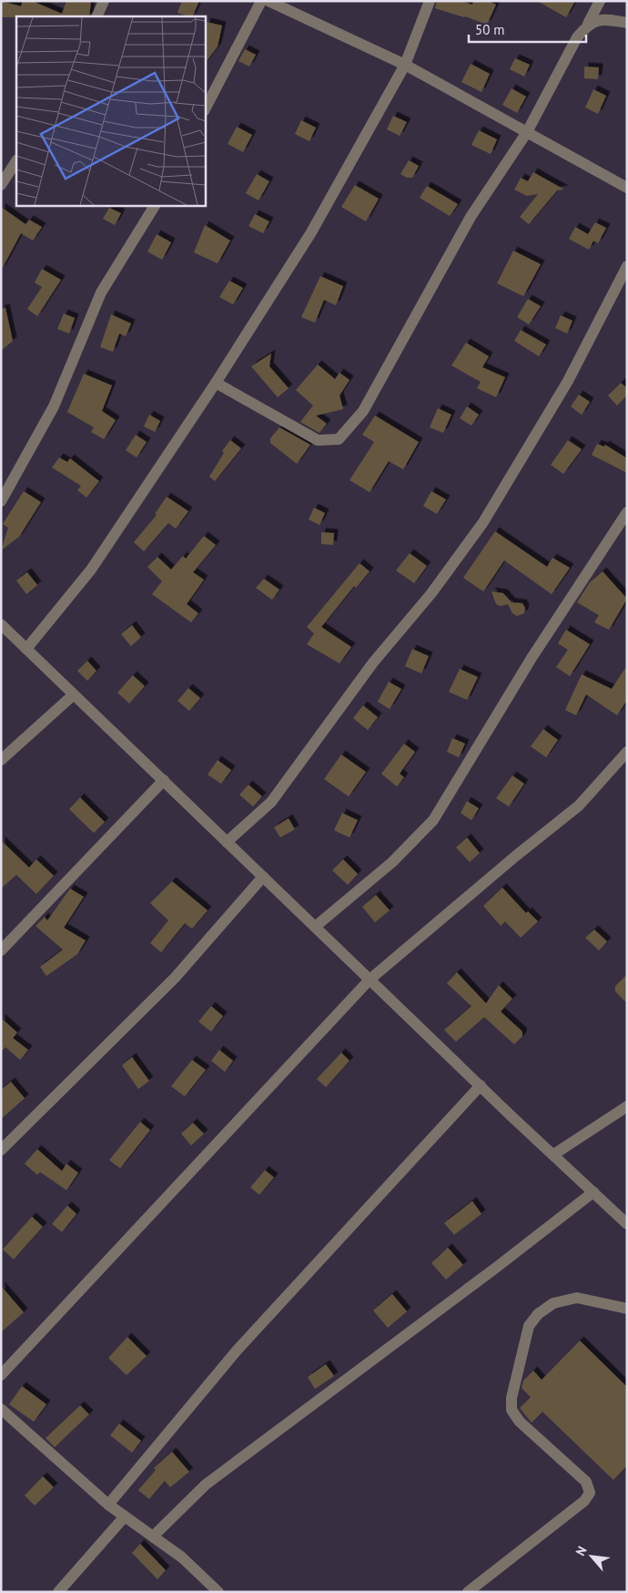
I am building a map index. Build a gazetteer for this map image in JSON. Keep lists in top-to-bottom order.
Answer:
{
  "scale_bar": "50 m",
  "north": "top left"
}
